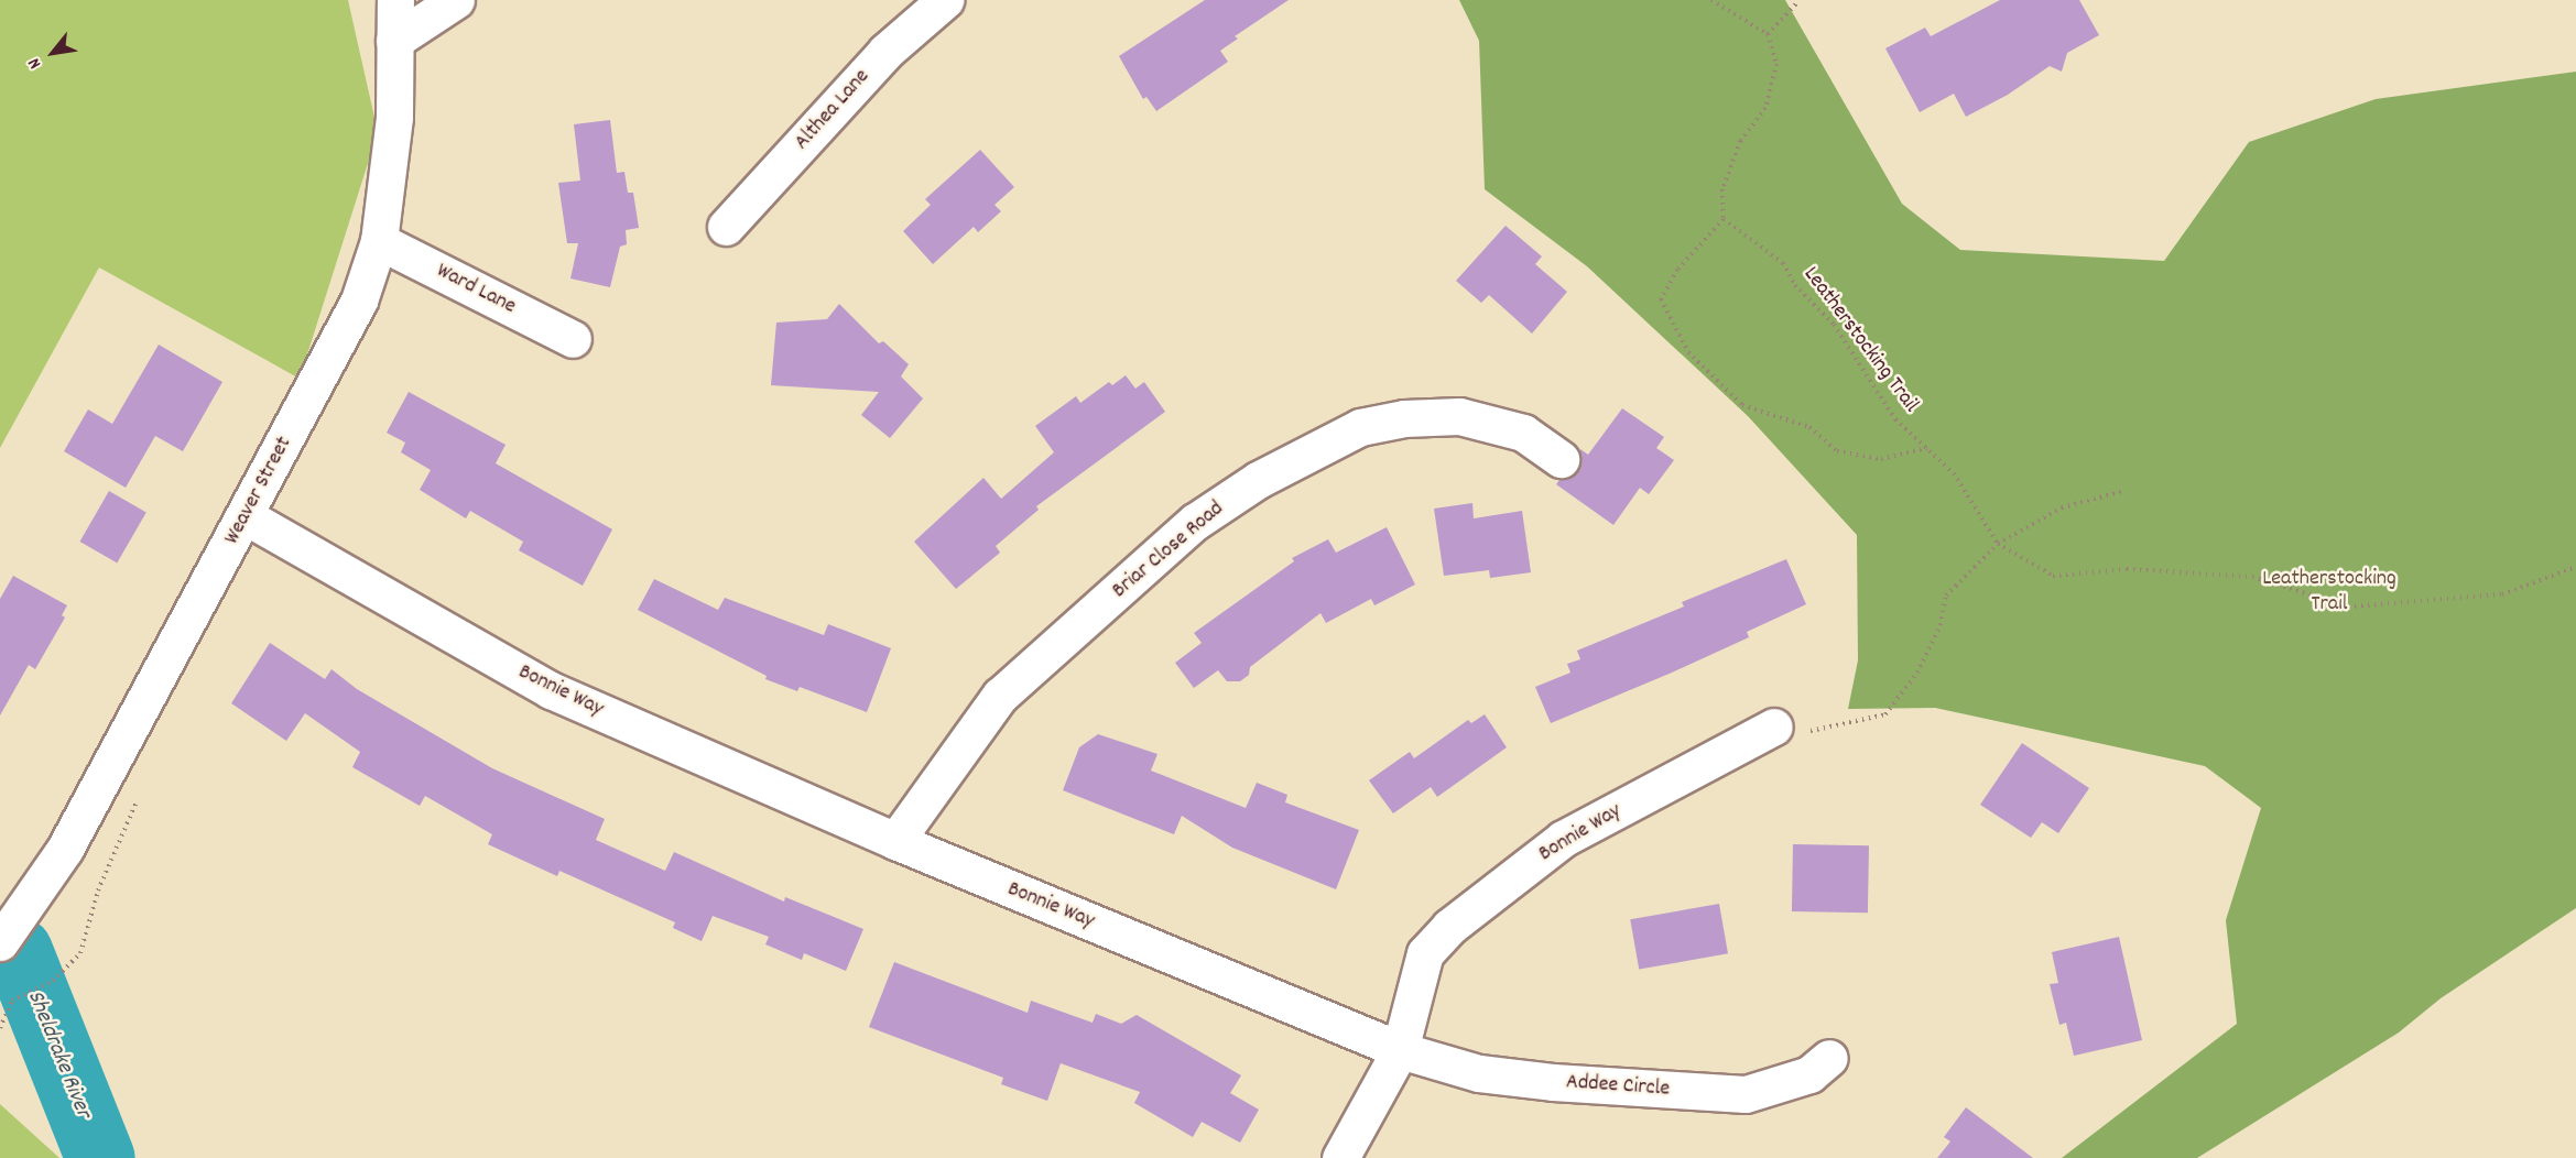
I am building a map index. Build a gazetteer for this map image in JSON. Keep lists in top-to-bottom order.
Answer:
{
  "streets": {
    "street": [
      "Althea Lane",
      "Ward Lane",
      "Weaver Street",
      "Briar Close Road",
      "Bonnie Way",
      "Addee Circle"
    ],
    "path": ["Leatherstocking Trail"]
  },
  "crossings": [
    ["Ward Lane", "Weaver Street"],
    ["Weaver Street", "Bonnie Way"],
    ["Briar Close Road", "Bonnie Way"],
    ["Bonnie Way", "Addee Circle"]
  ],
  "water": ["Sheldrake River"],
  "parks": ["Leatherstocking Trail"],
  "north": "bottom left"
}
